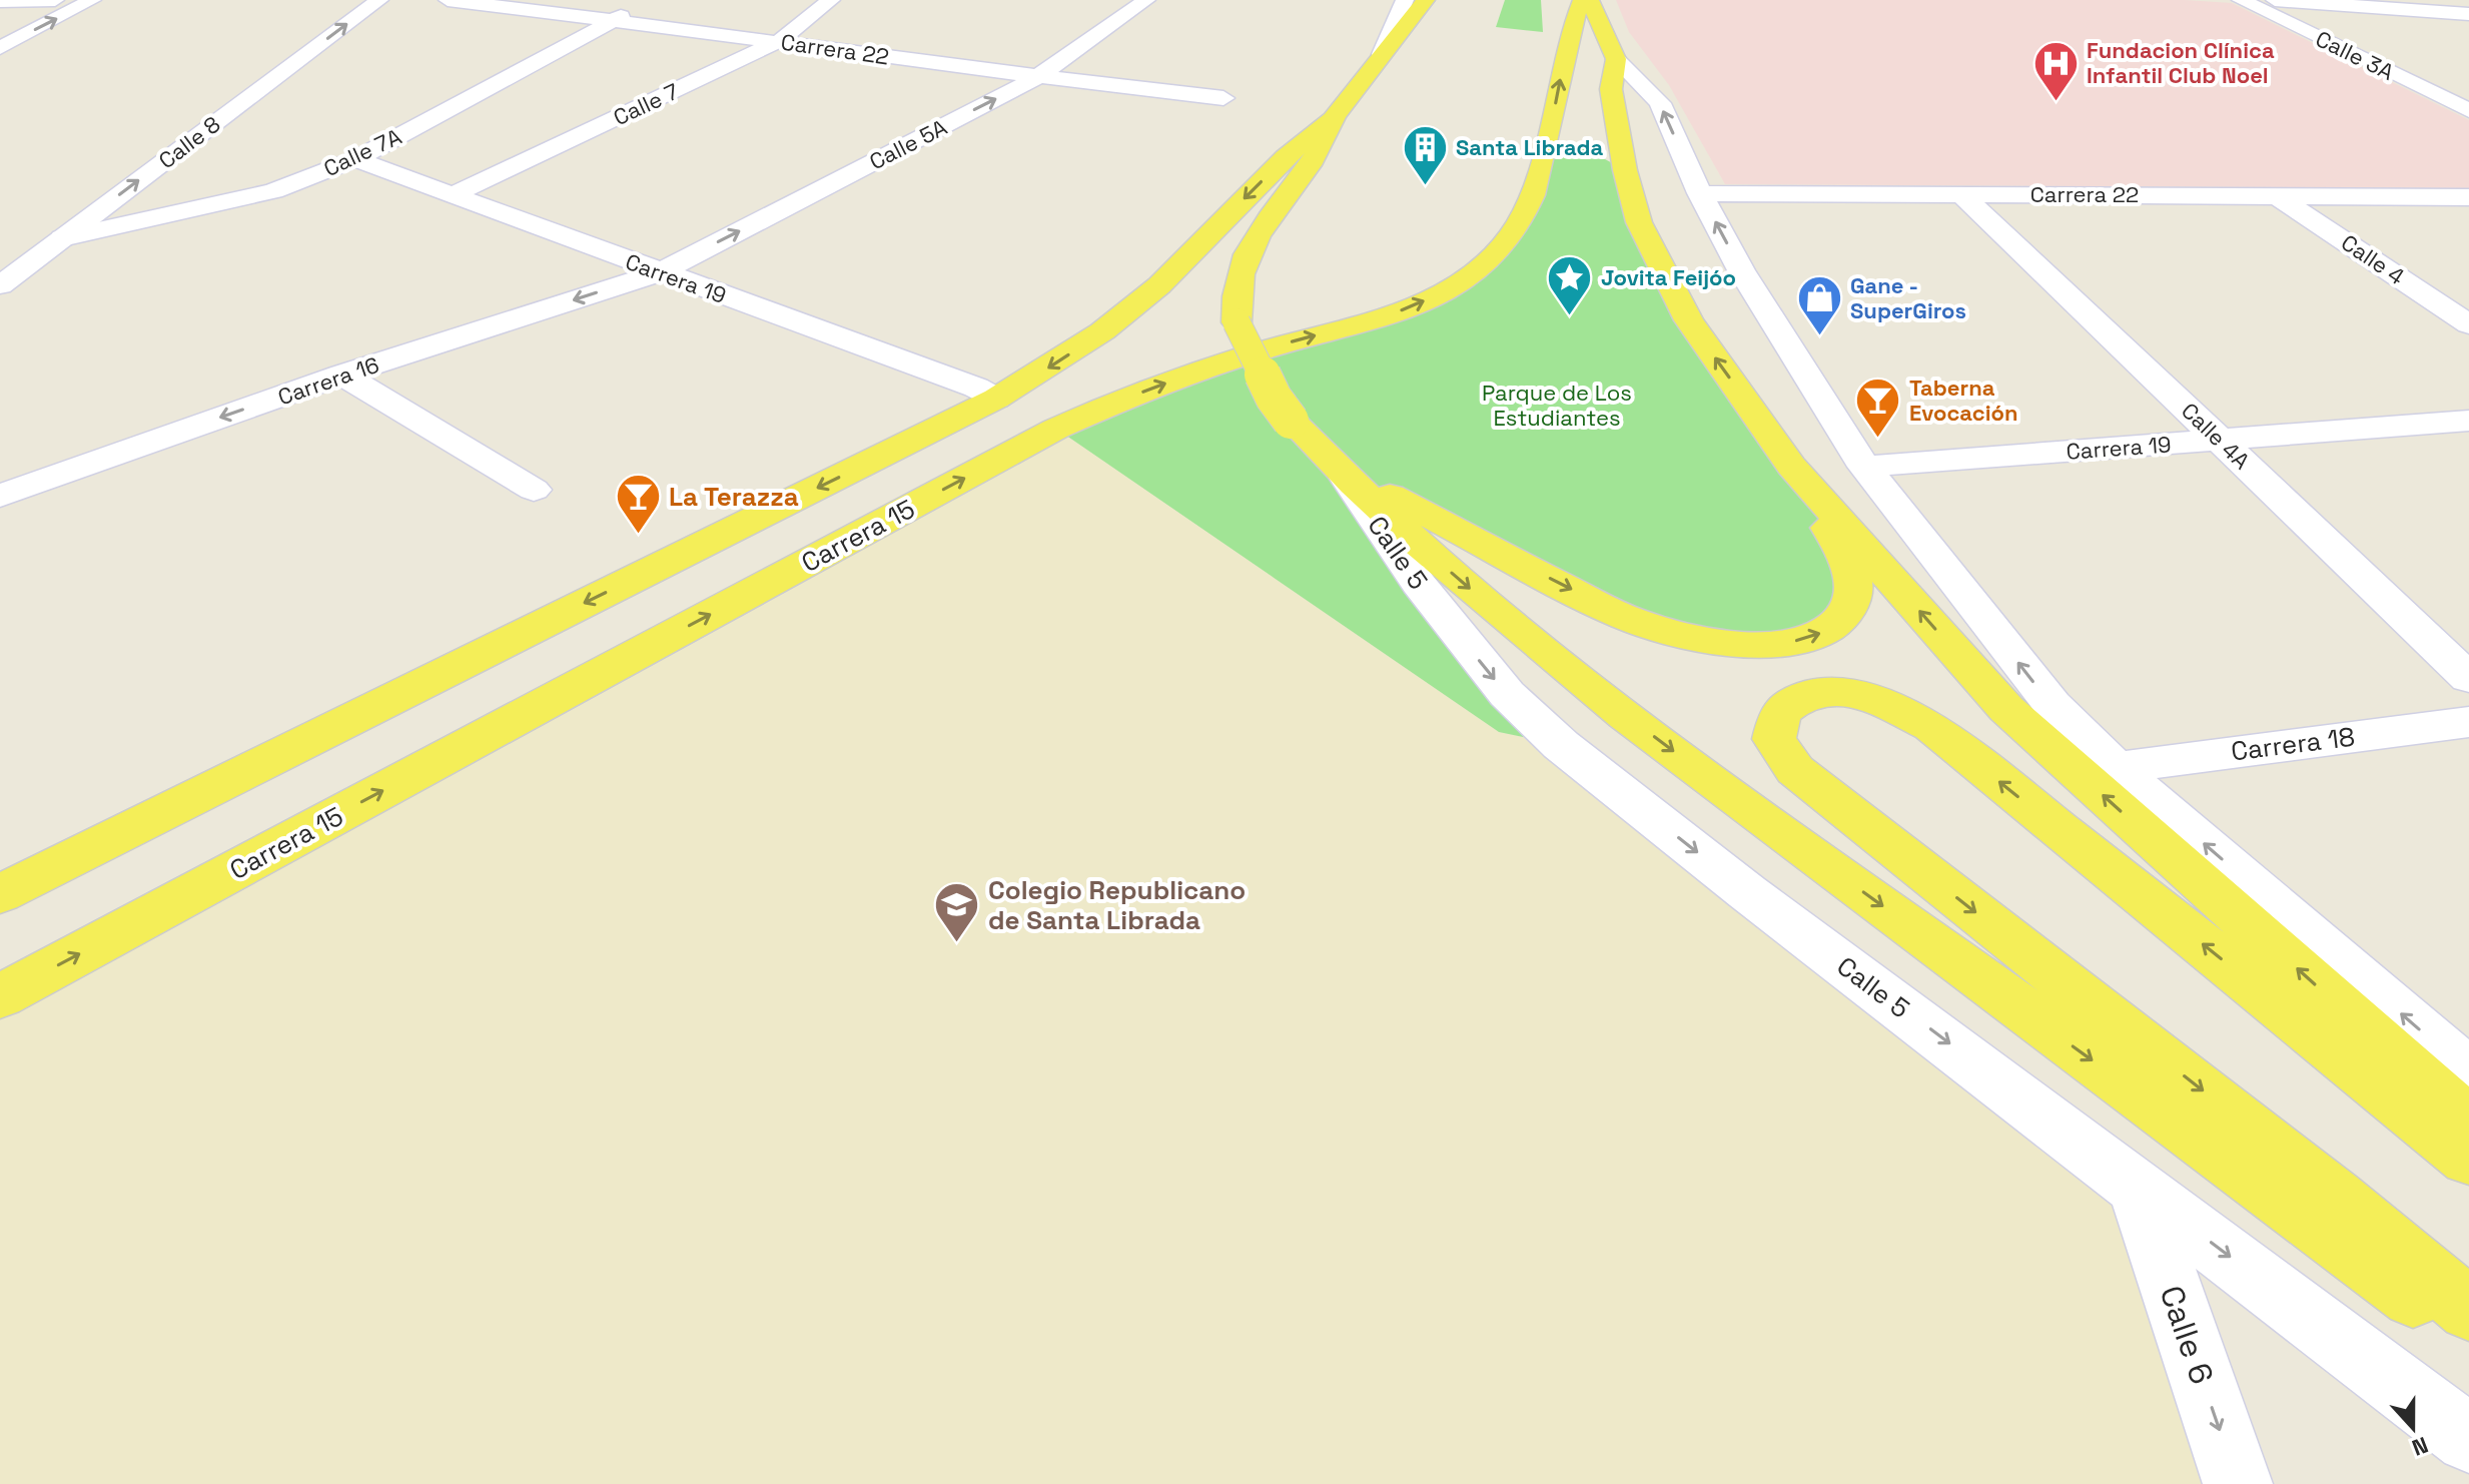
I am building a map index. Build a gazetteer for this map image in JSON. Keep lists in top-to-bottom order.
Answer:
{
  "streets": {
    "main road": ["Carrera 15", "Calle 5"],
    "street": [
      "Carrera 22",
      "Calle 3A",
      "Calle 7",
      "Calle 8",
      "Calle 5A",
      "Calle 7A",
      "Calle 4",
      "Carrera 19",
      "Carrera 16",
      "Calle 4A",
      "Carrera 18",
      "Calle 6"
    ]
  },
  "crossings": [
    ["Carrera 22", "Calle 7"],
    ["Carrera 22", "Calle 5A"],
    ["Carrera 22", "Calle 7A"],
    ["Carrera 22", "Calle 4"],
    ["Carrera 22", "Calle 4A"],
    ["Calle 7", "Carrera 19"],
    ["Calle 8", "Calle 7A"],
    ["Calle 5A", "Carrera 19"],
    ["Calle 5A", "Carrera 16"],
    ["Calle 7A", "Carrera 19"],
    ["Carrera 19", "Carrera 16"],
    ["Carrera 19", "Calle 4A"],
    ["Calle 5", "Calle 6"]
  ],
  "one_way": [
    "Calle 8",
    "Calle 5A",
    "Carrera 16",
    "Calle 6"
  ],
  "parks": ["Parque de Los Estudiantes"],
  "places": {
    "hospital": ["Fundacion Clínica Infantil Club Noel"],
    "building": ["Santa Librada"],
    "place": ["Jovita Feijóo"],
    "shop": ["Gane - SuperGiros"],
    "bar": ["Taberna Evocación", "La Terazza"],
    "school or university": ["Colegio Republicano de Santa Librada"]
  },
  "north": "bottom"
}
